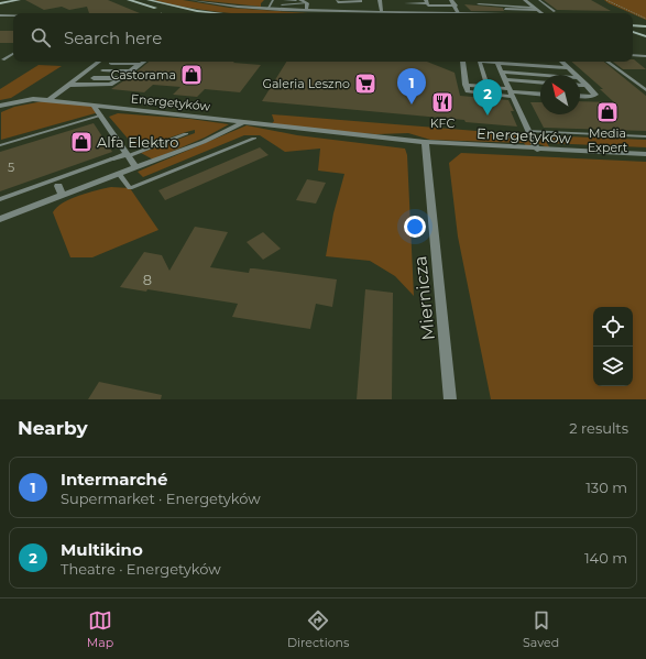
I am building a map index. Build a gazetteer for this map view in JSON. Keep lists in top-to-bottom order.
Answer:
{
  "streets": {
    "street": ["Energetyków", "Miernicza"]
  },
  "crossings": [
    ["Energetyków", "Miernicza"]
  ],
  "places": {
    "shop": ["Castorama", "Media Expert", "Alfa Elektro"],
    "supermarket": ["Galeria Leszno"],
    "restaurant": ["KFC"]
  },
  "house_numbers": ["5", "8"],
  "north": "top left",
  "page": {
    "search": "Search here",
    "pins": ["1", "2"],
    "heading": ["Nearby", "2 results"],
    "list": [
      {
        "mark": "1",
        "name": "Intermarché",
        "note": "Supermarket · Energetyków",
        "value": "130 m"
      },
      {
        "mark": "2",
        "name": "Multikino",
        "note": "Theatre · Energetyków",
        "value": "140 m"
      }
    ],
    "nav": ["Map", "Directions", "Saved"]
  }
}
